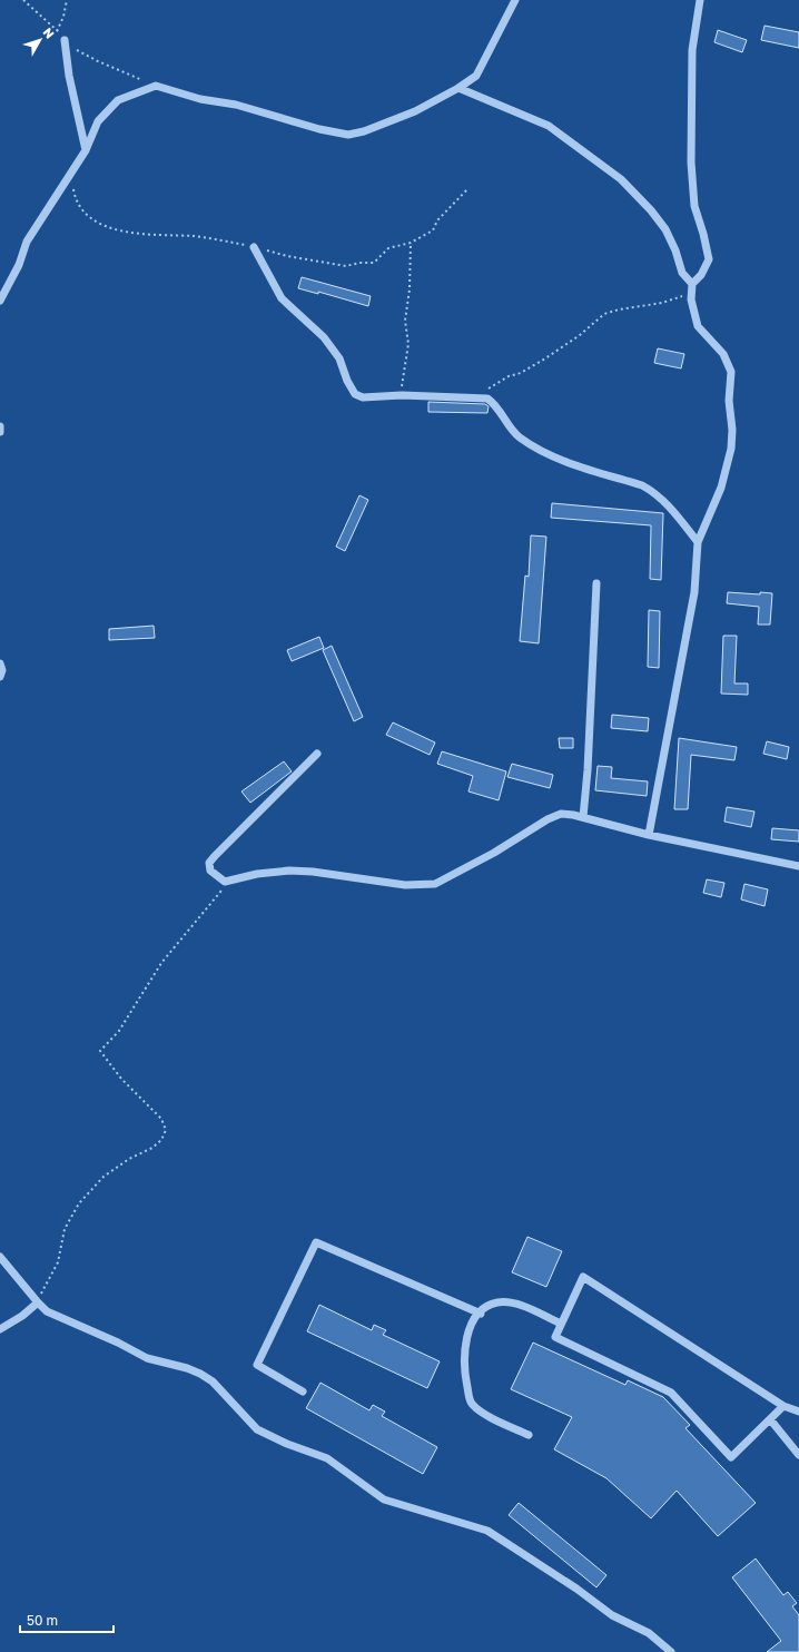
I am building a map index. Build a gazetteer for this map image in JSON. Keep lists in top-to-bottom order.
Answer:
{
  "scale_bar": "50 m",
  "north": "top right"
}
